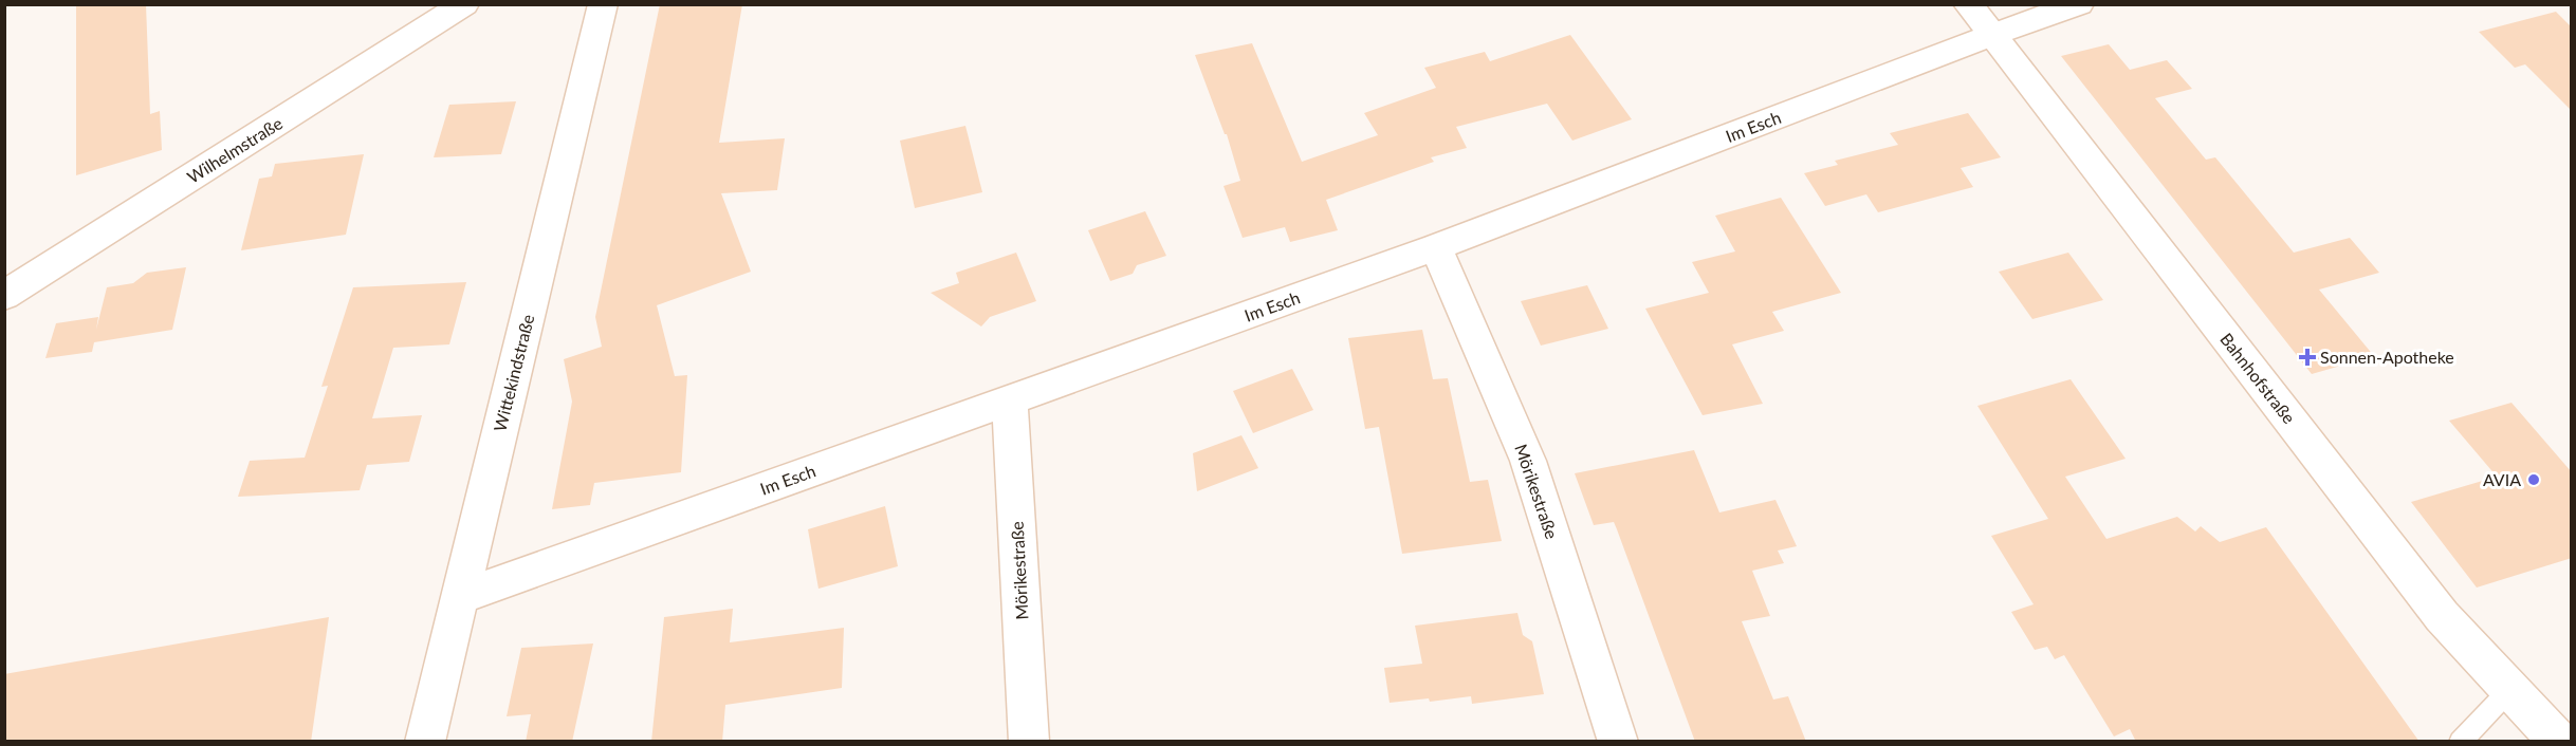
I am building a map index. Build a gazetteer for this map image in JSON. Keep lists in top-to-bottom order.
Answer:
{
  "streets": {
    "street": [
      "Im Esch",
      "Wilhelmstraße",
      "Wittekindstraße",
      "Bahnhofstraße",
      "Mörikestraße"
    ]
  },
  "crossings": [
    ["Im Esch", "Wittekindstraße"],
    ["Im Esch", "Bahnhofstraße"],
    ["Im Esch", "Mörikestraße"]
  ],
  "places": {
    "health": ["Sonnen-Apotheke"],
    "other": ["AVIA"]
  }
}
